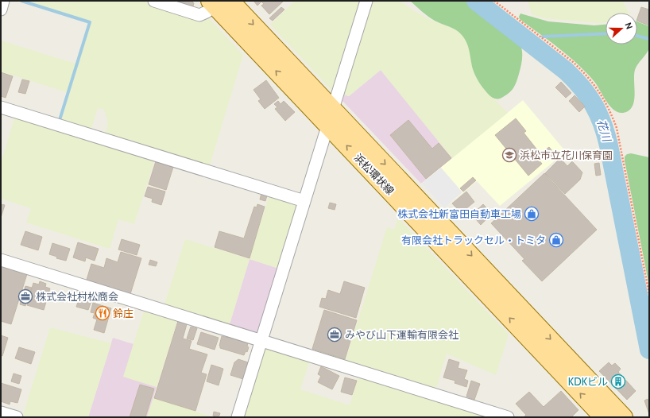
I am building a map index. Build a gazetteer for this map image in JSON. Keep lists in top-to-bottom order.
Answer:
{
  "streets": {
    "main road": ["浜松環状線"]
  },
  "water": ["花川"],
  "places": {
    "school or university": ["浜松市立花川保育園"],
    "shop": ["株式会社新富田自動車工場", "有限会社トラックセル・トミタ"],
    "office": ["株式会社村松商会", "みやび山下運輸有限会社"],
    "restaurant": ["鈴庄"],
    "building": ["KDKビル"]
  },
  "north": "right"
}
